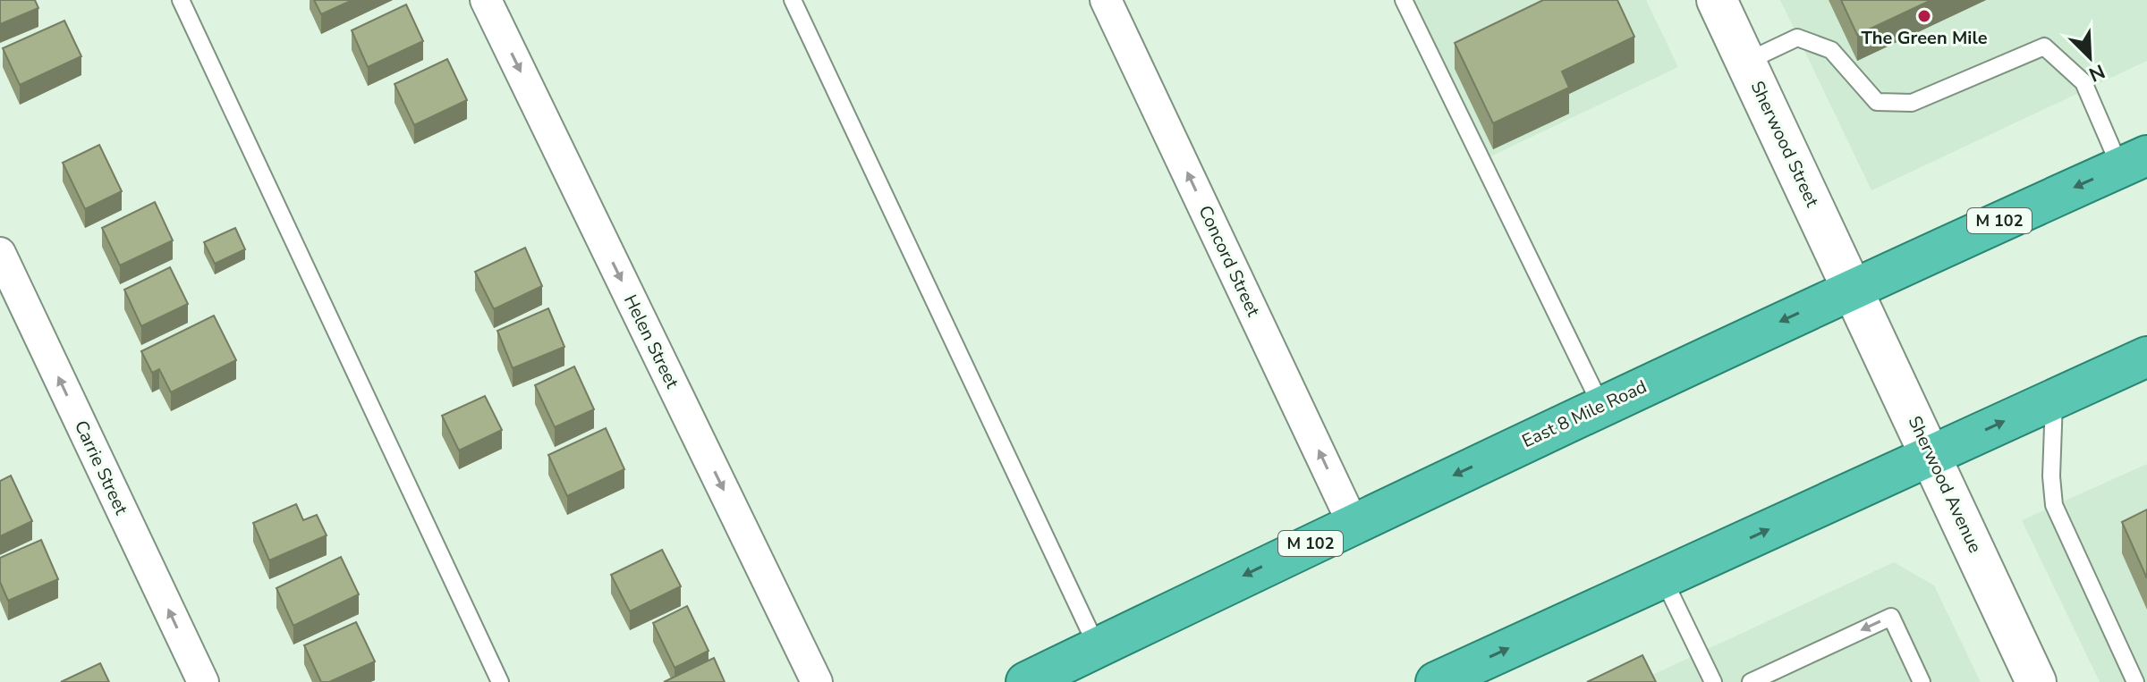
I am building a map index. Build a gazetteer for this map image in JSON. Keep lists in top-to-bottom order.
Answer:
{
  "streets": {
    "highway": ["M 102", "East 8 Mile Road"],
    "street": [
      "Sherwood Street",
      "Concord Street",
      "Helen Street",
      "Carrie Street",
      "Sherwood Avenue"
    ]
  },
  "crossings": [
    ["Sherwood Street", "East 8 Mile Road"],
    ["Sherwood Street", "Sherwood Avenue"],
    ["Concord Street", "East 8 Mile Road"],
    ["East 8 Mile Road", "Sherwood Avenue"]
  ],
  "one_way": ["Concord Street", "Helen Street", "Carrie Street"],
  "places": ["The Green Mile"],
  "north": "bottom right"
}
